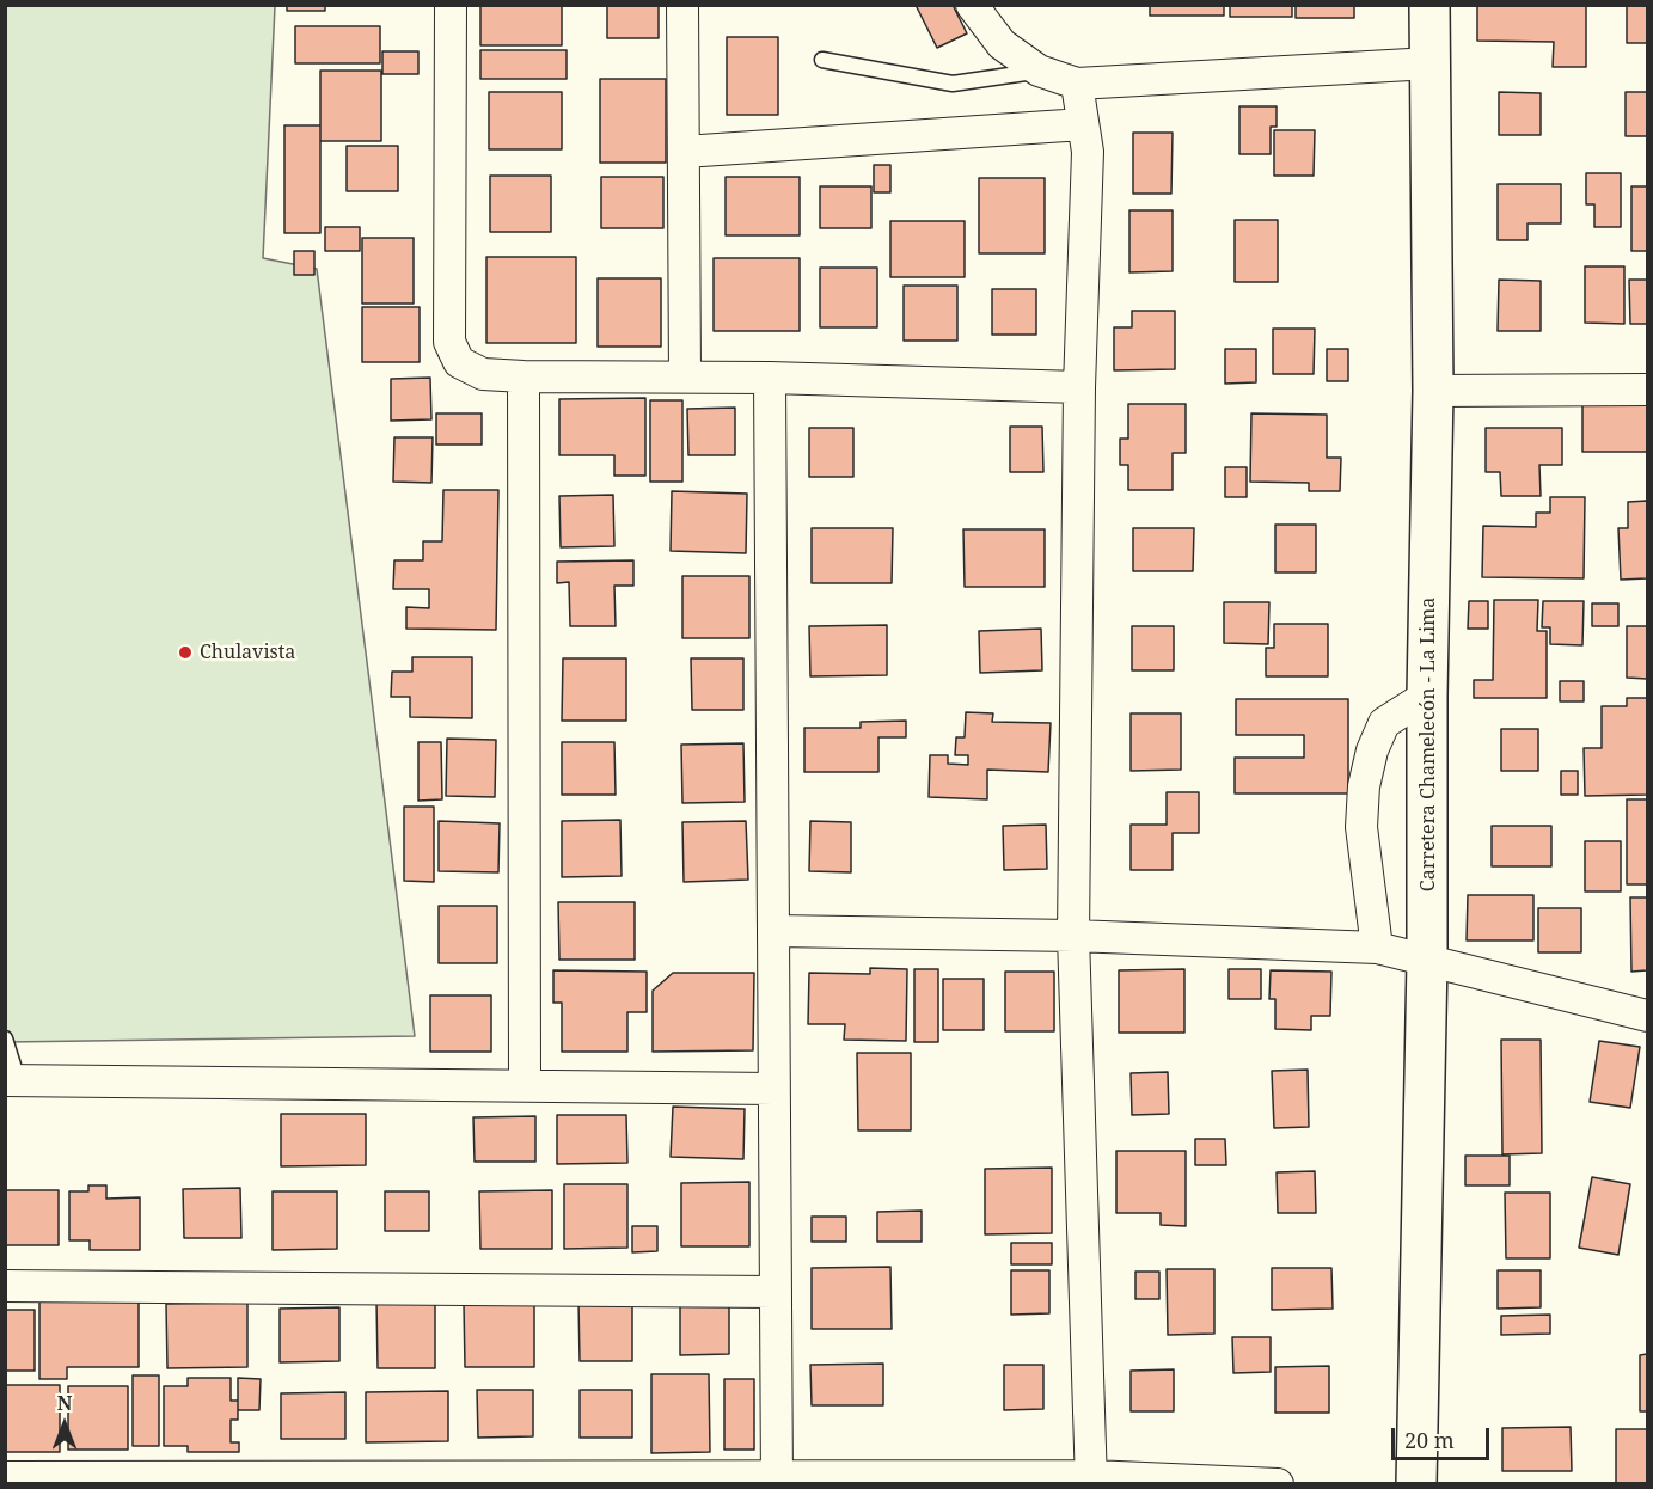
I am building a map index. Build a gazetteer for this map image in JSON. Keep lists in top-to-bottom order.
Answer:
{
  "streets": {
    "street": ["Carretera Chamelecón - La Lima"]
  },
  "places": ["Chulavista"],
  "scale_bar": "20 m",
  "north": "top"
}
